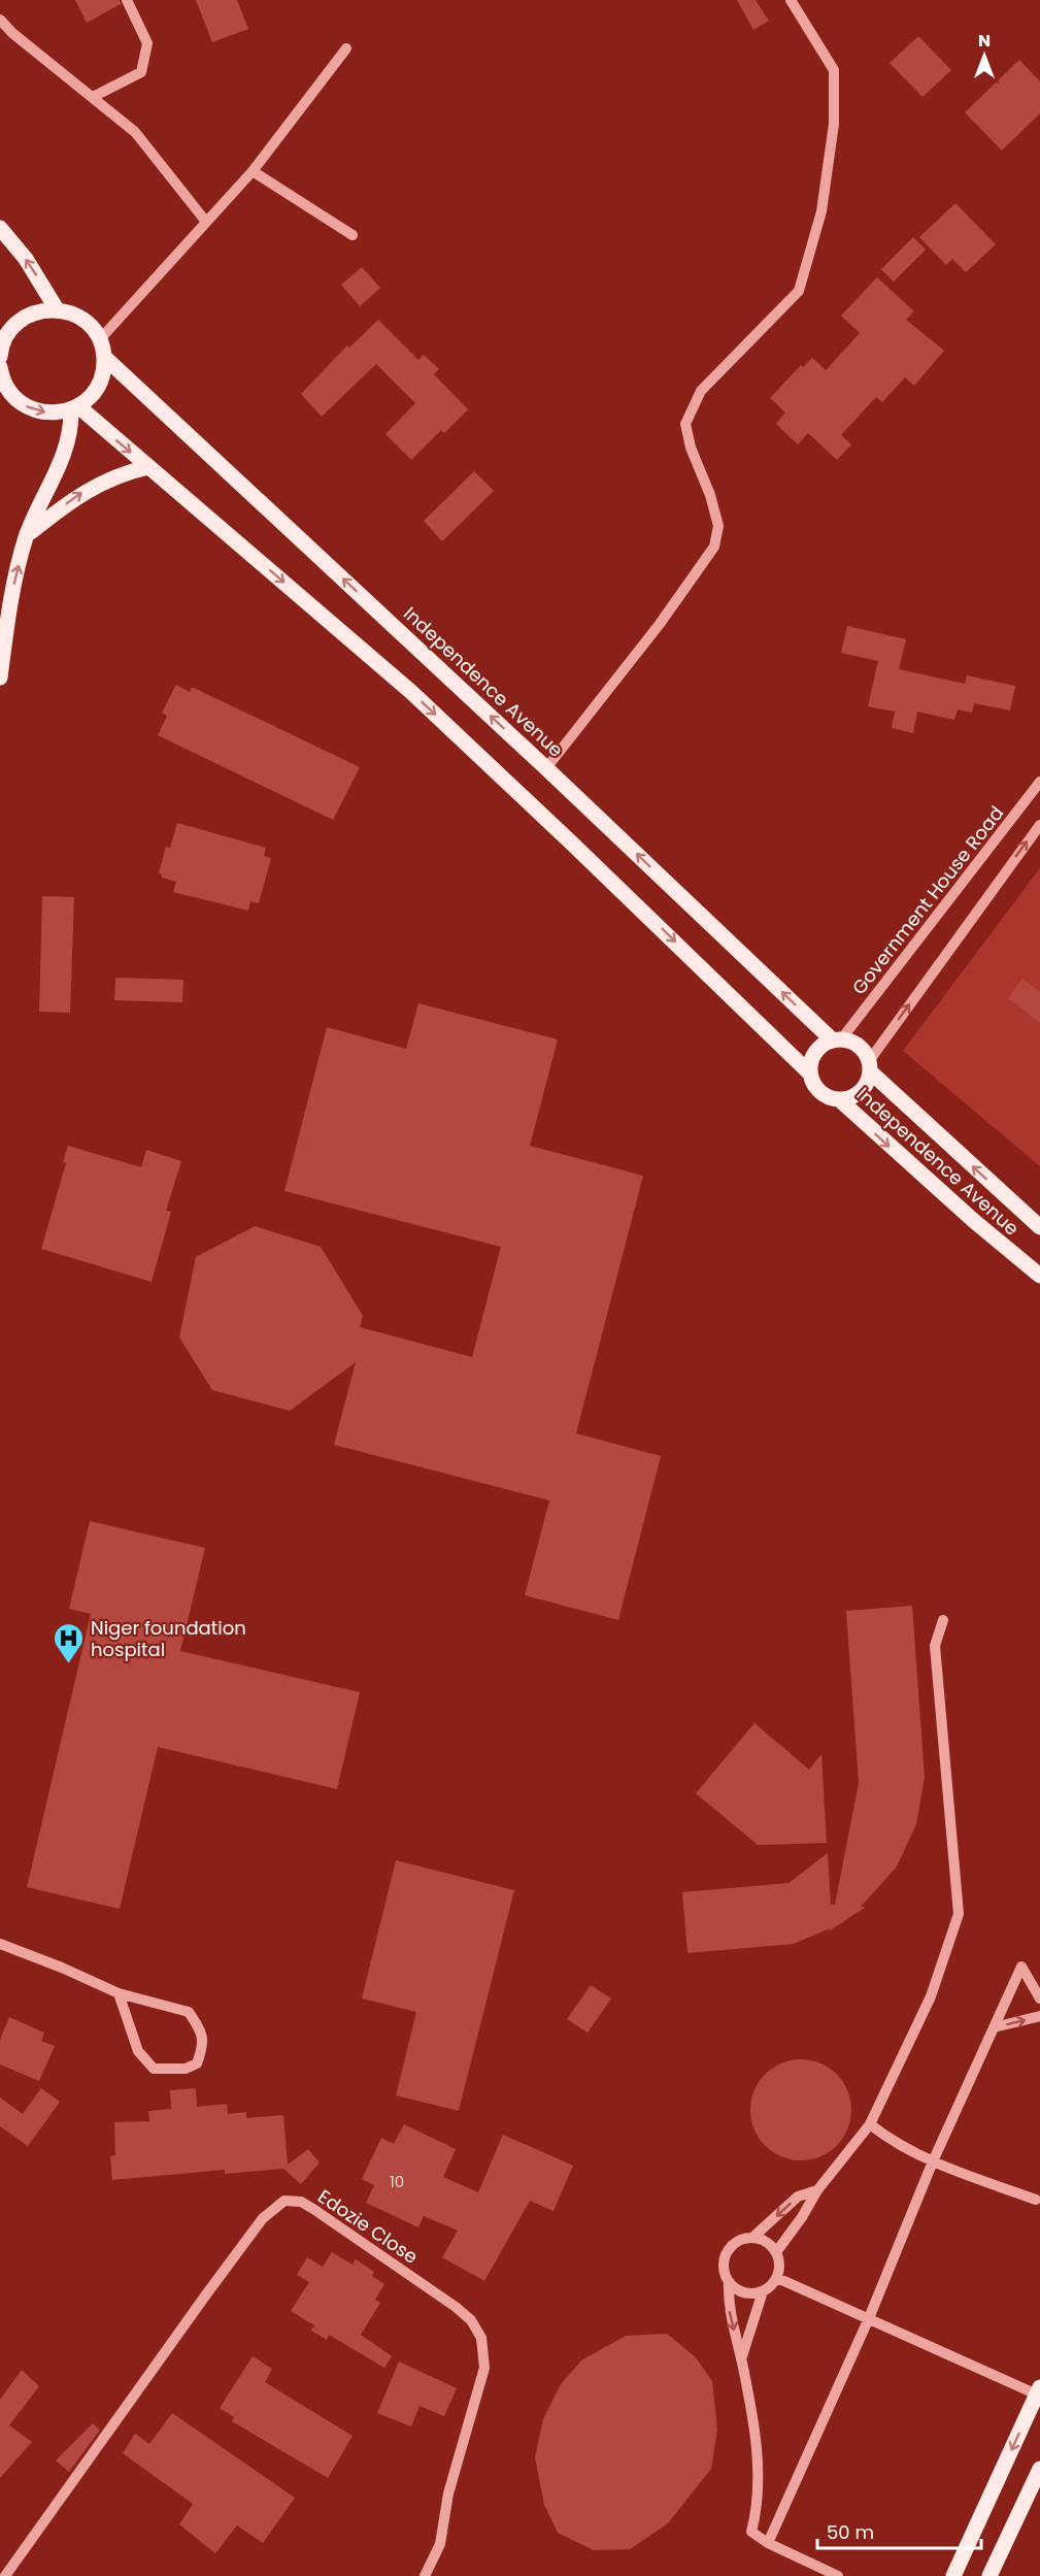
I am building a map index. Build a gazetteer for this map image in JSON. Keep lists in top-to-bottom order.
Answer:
{
  "streets": {
    "main road": ["Independence Avenue"],
    "street": ["Government House Road", "Edozie Close"]
  },
  "crossings": [
    ["Independence Avenue", "Government House Road"]
  ],
  "places": {
    "hospital": ["Niger foundation hospital"]
  },
  "house_numbers": ["10"],
  "scale_bar": "50 m",
  "north": "top"
}
